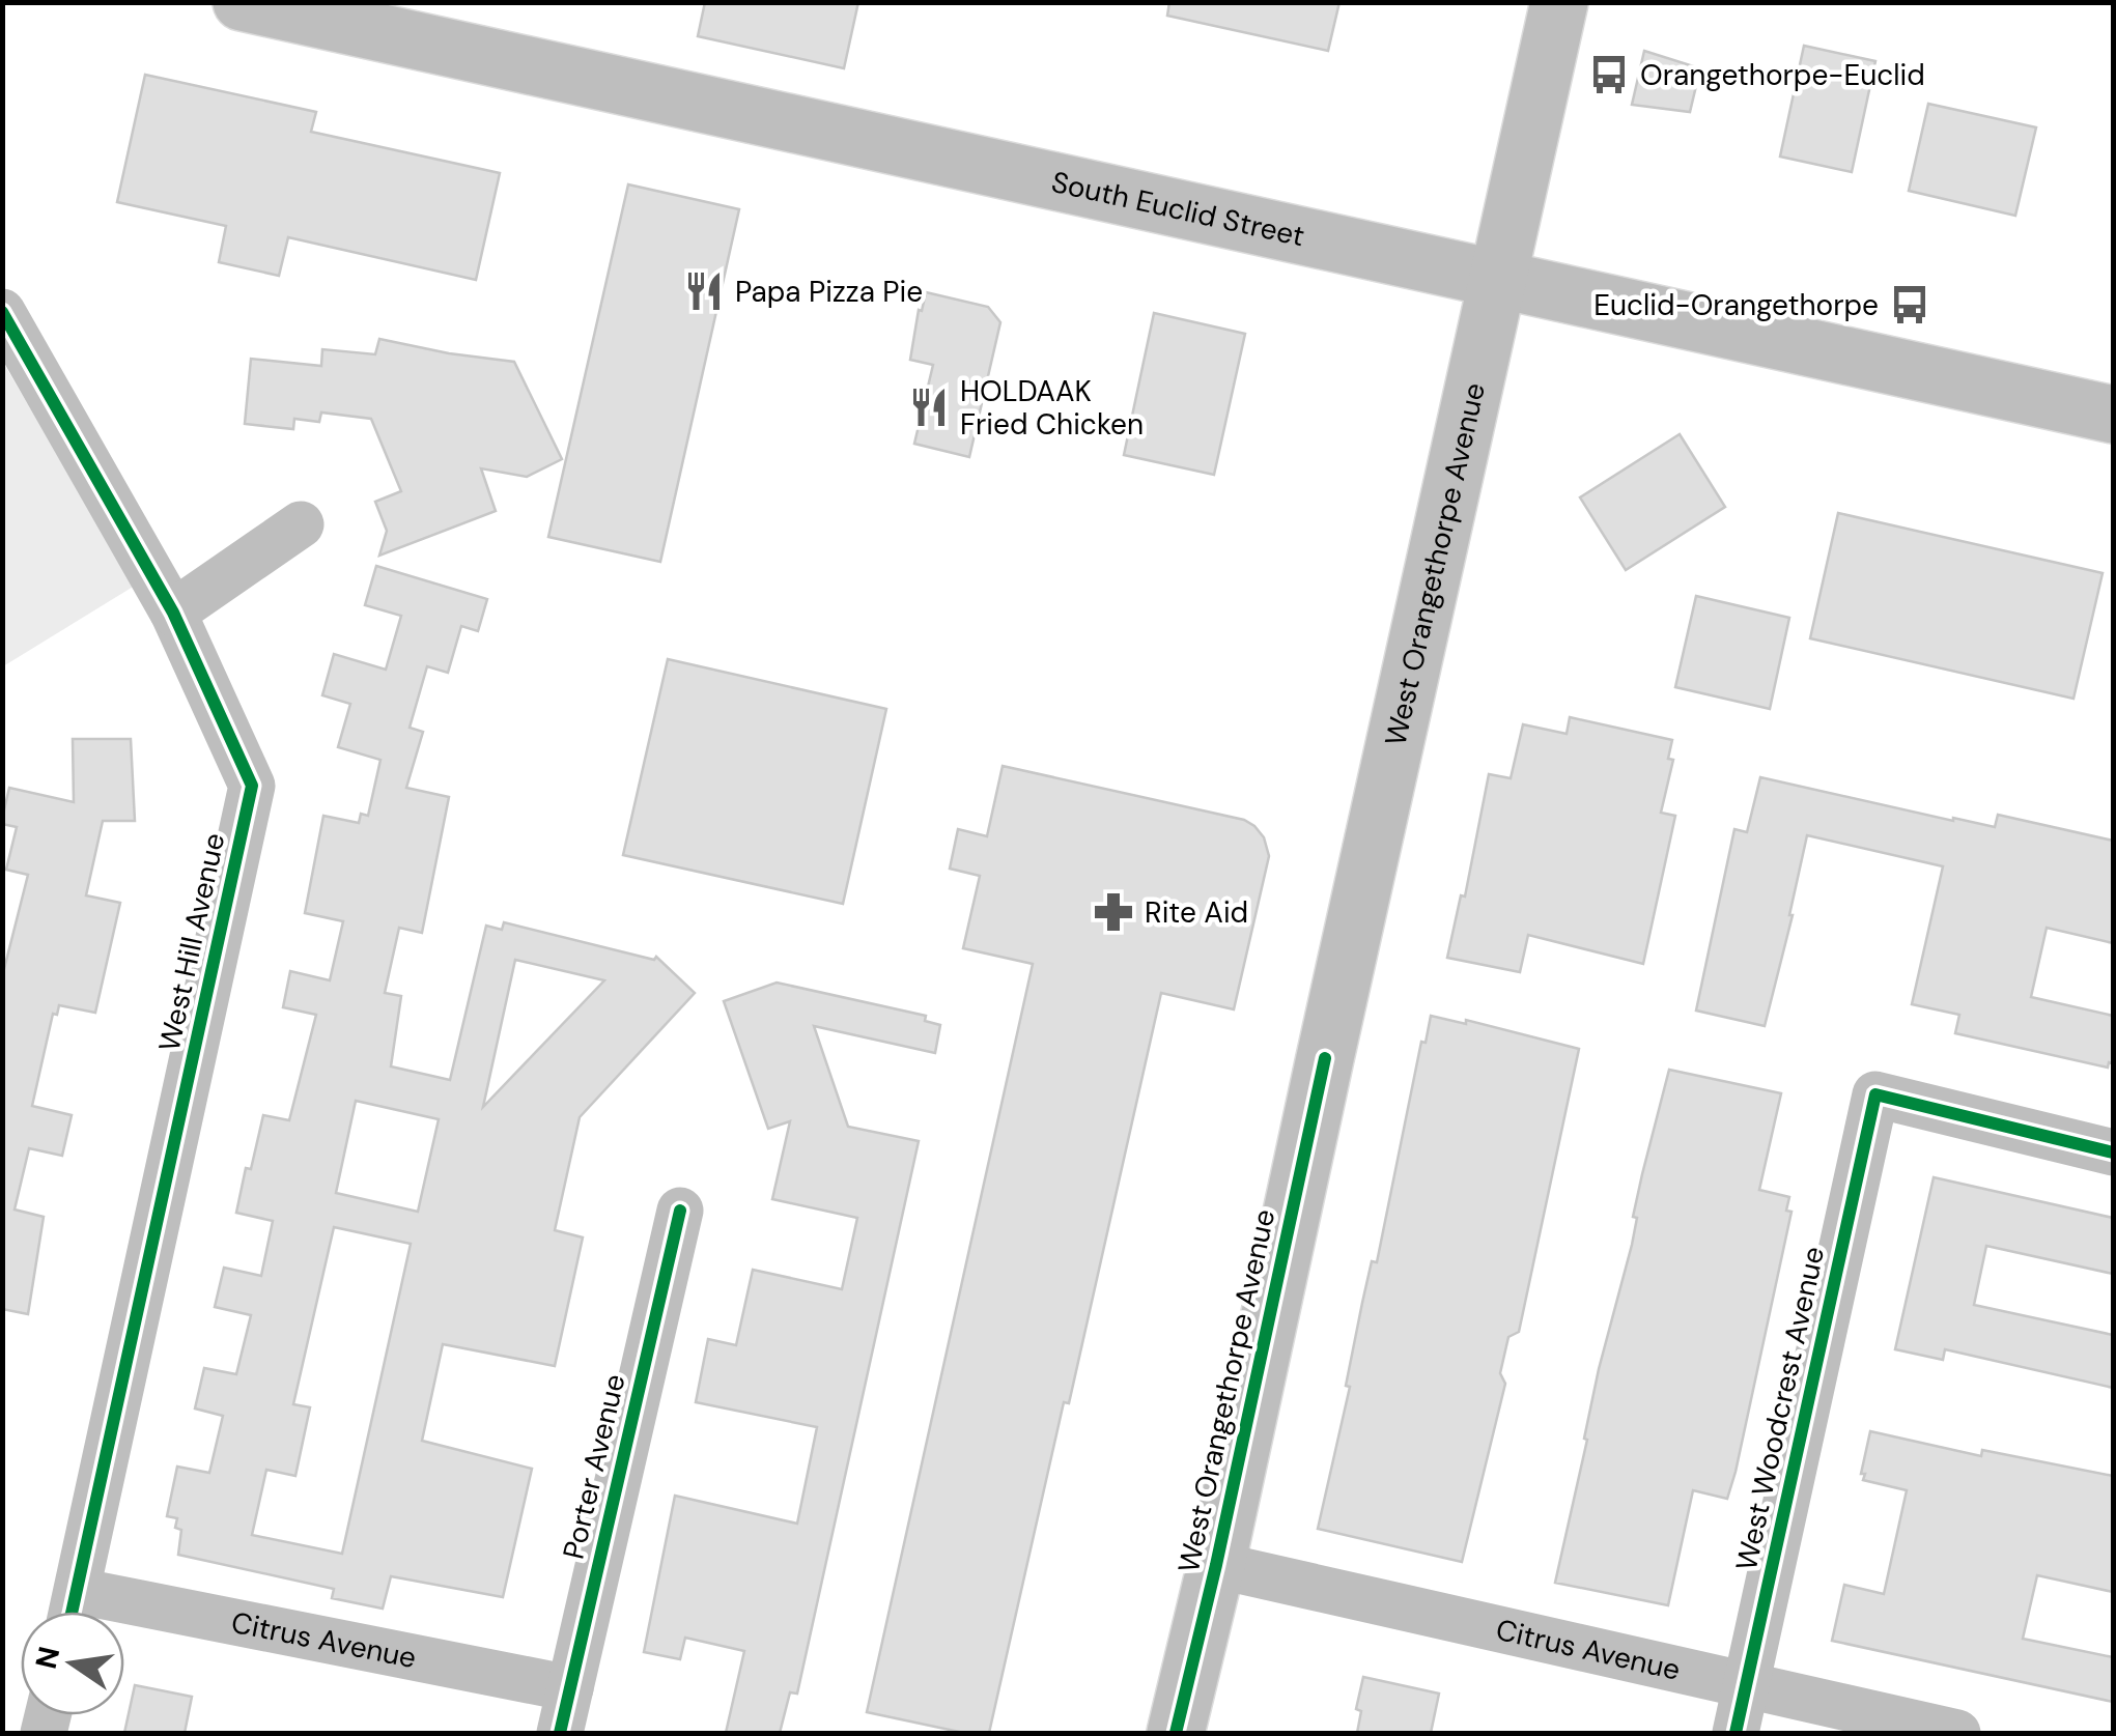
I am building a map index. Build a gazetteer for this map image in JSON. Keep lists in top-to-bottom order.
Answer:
{
  "streets": {
    "main road": ["South Euclid Street", "West Orangethorpe Avenue"],
    "street": [
      "West Hill Avenue",
      "West Woodcrest Avenue",
      "Porter Avenue",
      "Citrus Avenue"
    ]
  },
  "crossings": [
    ["South Euclid Street", "West Orangethorpe Avenue"],
    ["West Orangethorpe Avenue", "Citrus Avenue"],
    ["West Woodcrest Avenue", "Citrus Avenue"],
    ["Porter Avenue", "Citrus Avenue"]
  ],
  "places": {
    "bus stop": ["Orangethorpe-Euclid", "Euclid-Orangethorpe"],
    "restaurant": ["Papa Pizza Pie", "HOLDAAK Fried Chicken"],
    "pharmacy": ["Rite Aid"]
  },
  "north": "left"
}
